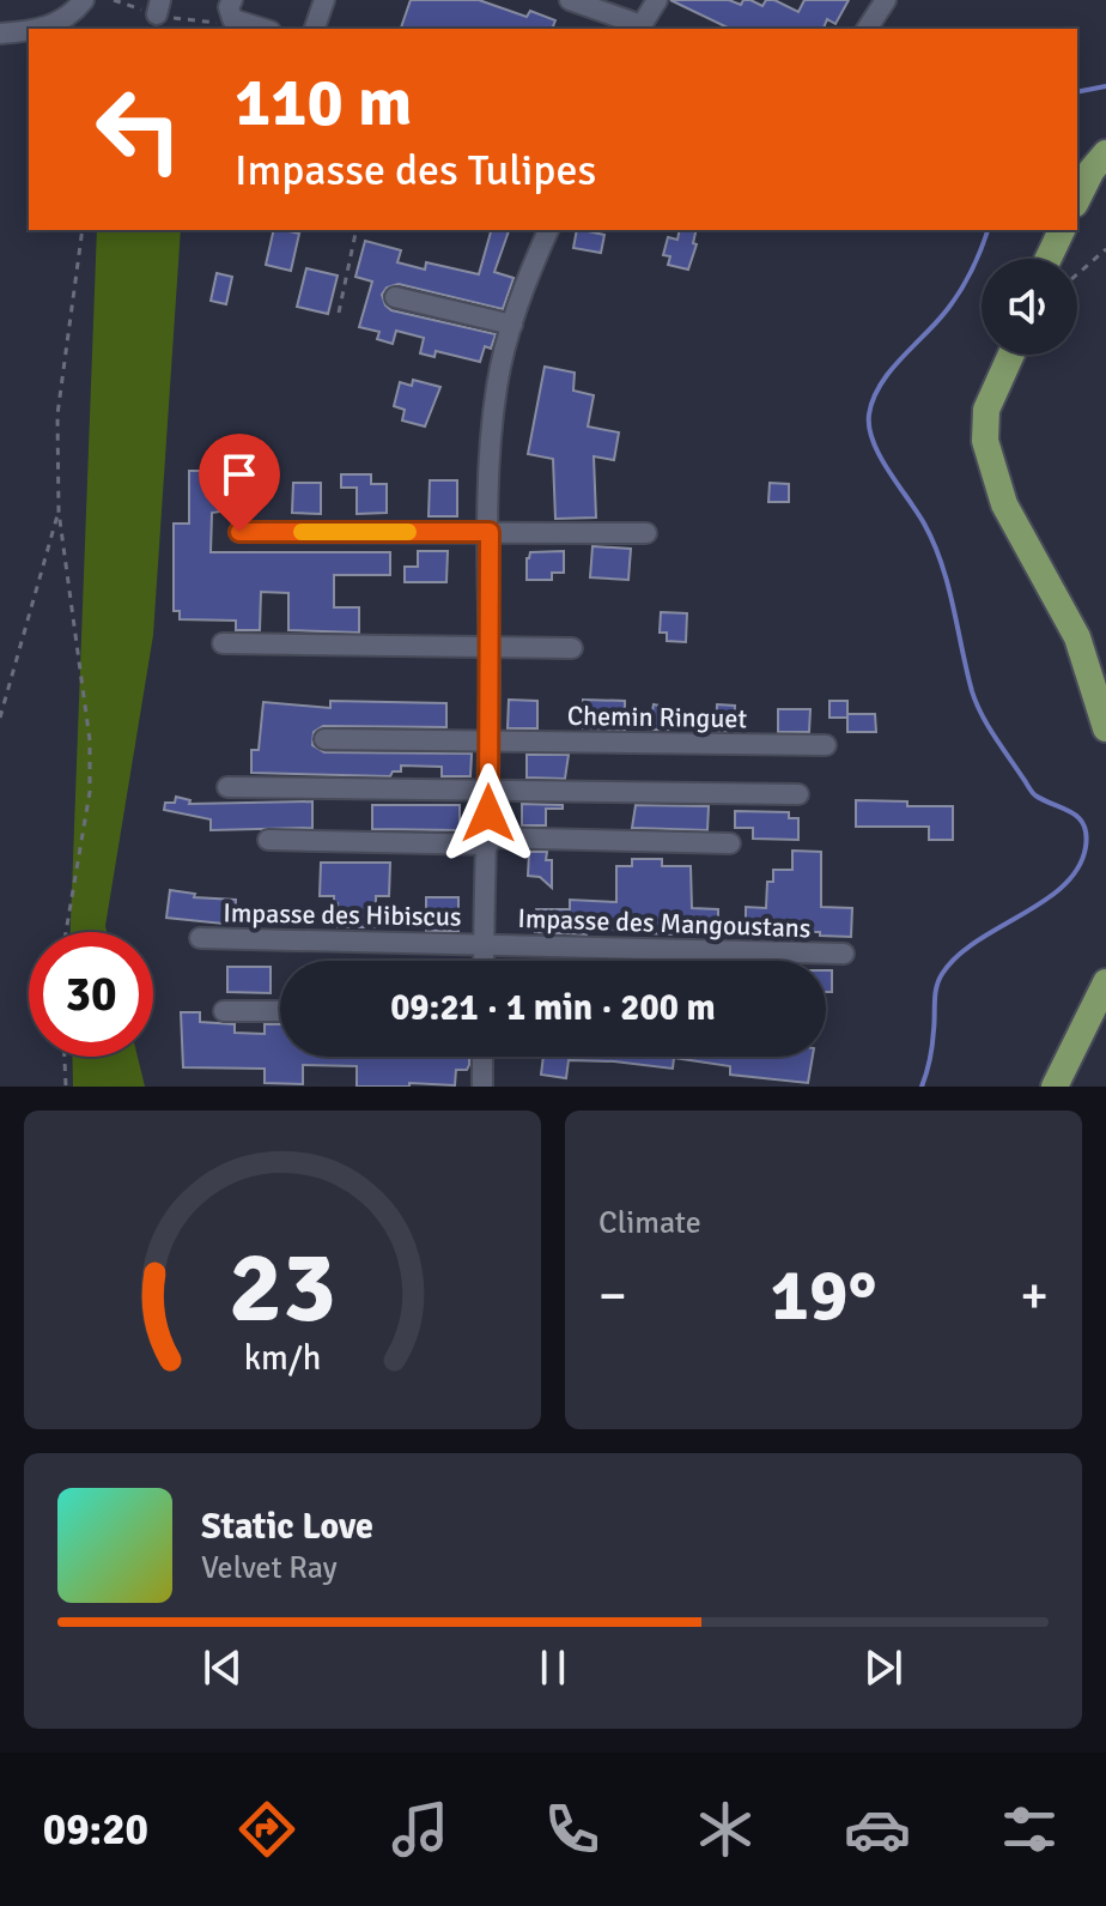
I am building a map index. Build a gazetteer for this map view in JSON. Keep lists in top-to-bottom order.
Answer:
{
  "streets": {
    "street": ["Chemin Ringuet", "Impasse des Hibiscus", "Impasse des Mangoustans"]
  },
  "crossings": [
    ["Impasse des Hibiscus", "Impasse des Mangoustans"]
  ],
  "page": {
    "turn": ["110 m", "Impasse des Tulipes"],
    "limit": "30",
    "trip": "09:21 · 1 min · 200 m",
    "tile": "Climate",
    "heat": ["−", "19°", "+"],
    "song": ["Static Love", "Velvet Ray"],
    "tabs": "09:20",
    "gauge": ["23", "km/h"]
  }
}
